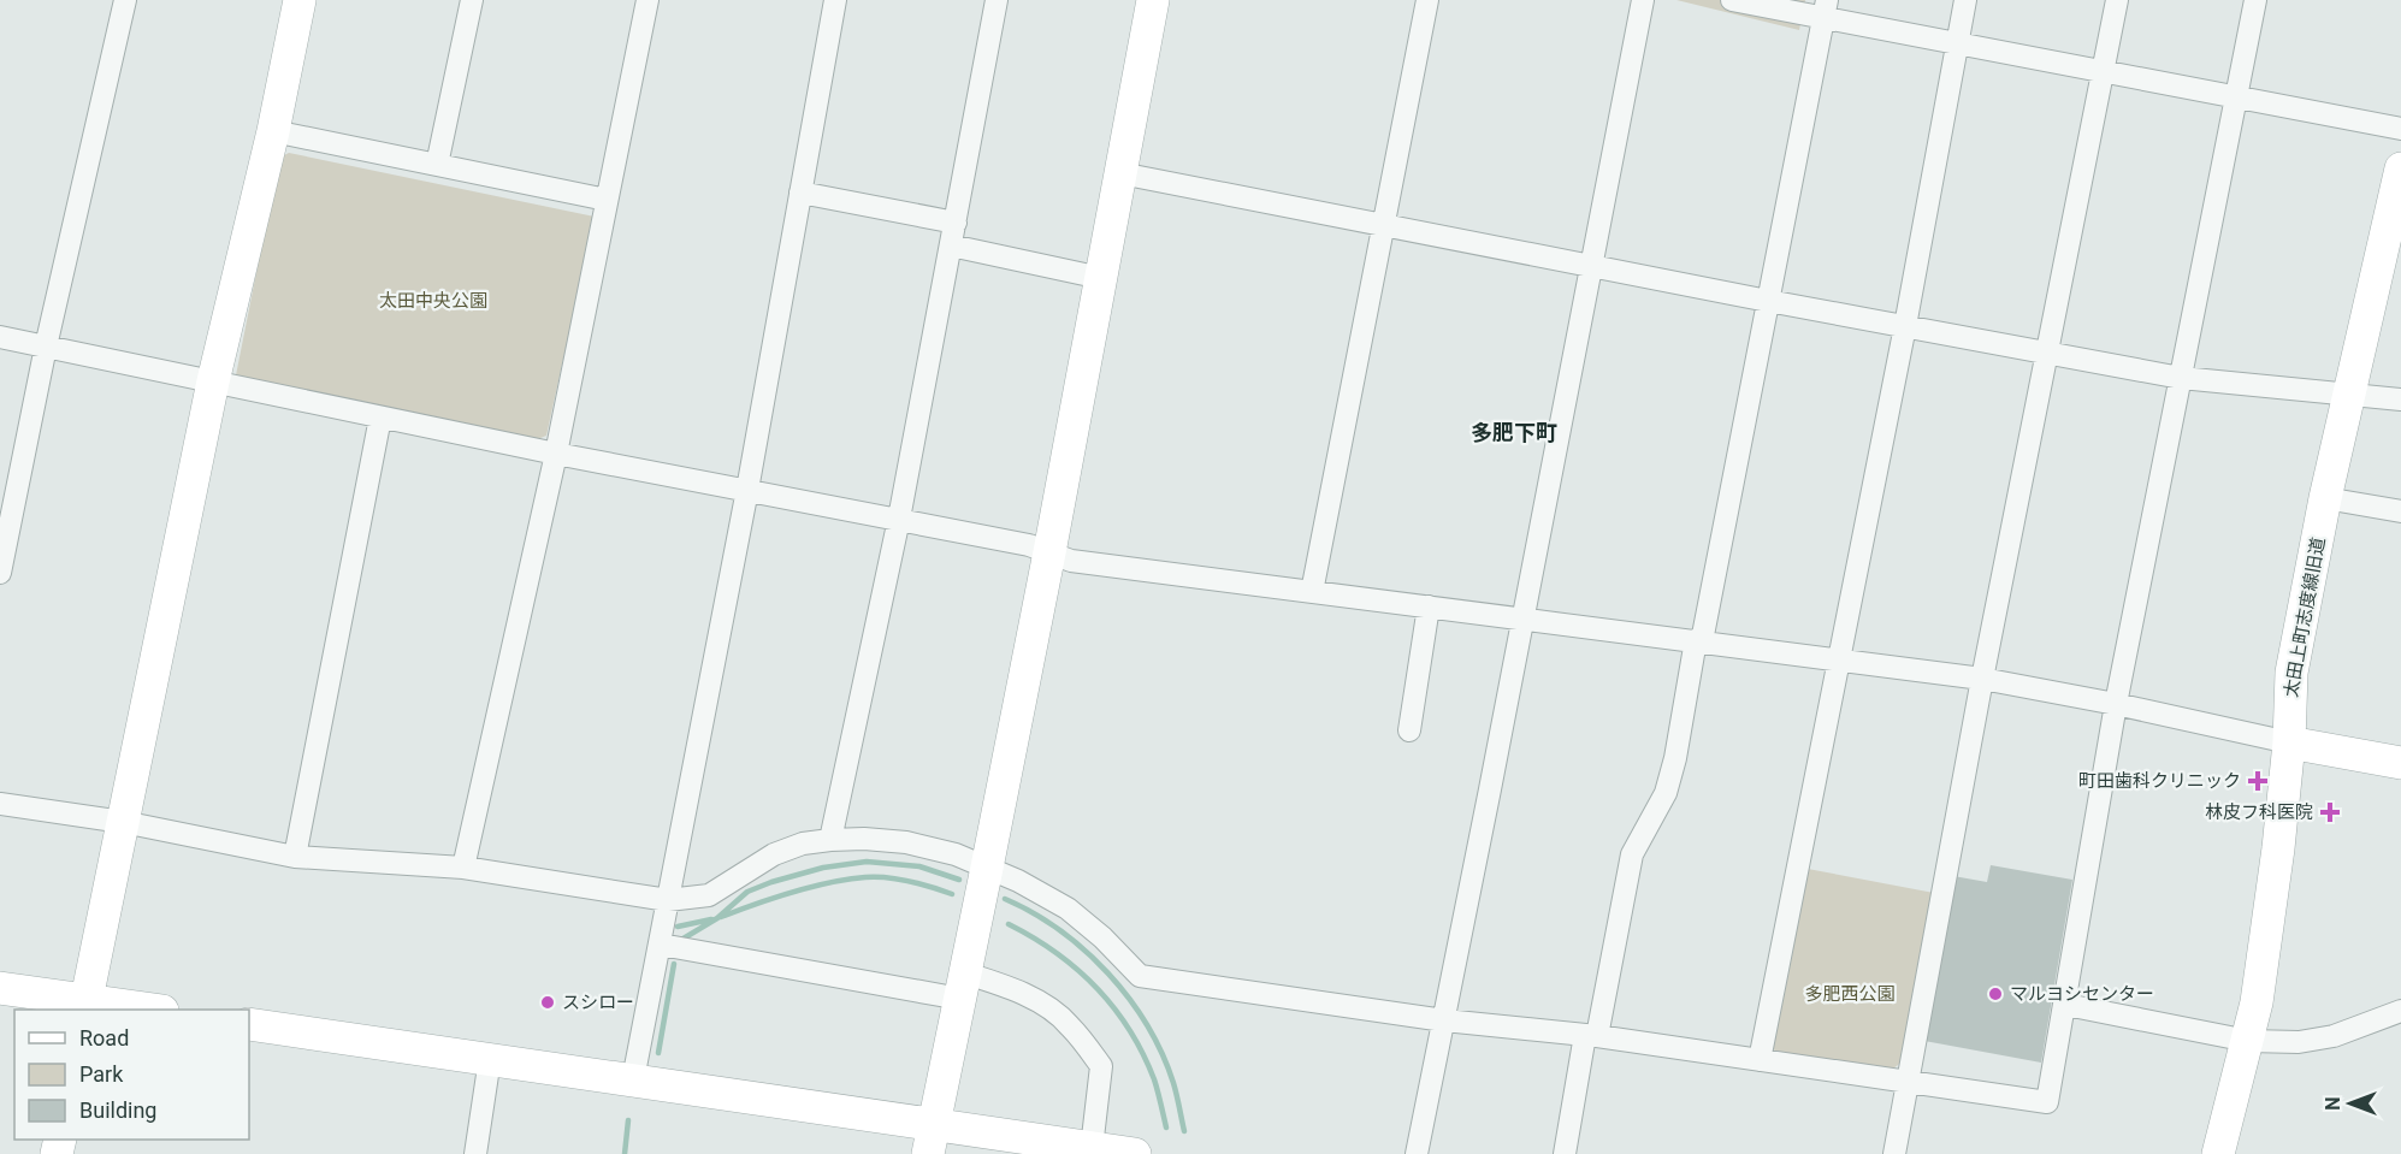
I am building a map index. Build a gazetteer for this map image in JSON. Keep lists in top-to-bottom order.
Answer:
{
  "streets": {
    "street": ["太田上町志度線旧道"]
  },
  "districts": ["多肥下町"],
  "parks": ["太田中央公園", "多肥西公園"],
  "places": {
    "health": ["町田歯科クリニック", "林皮フ科医院"],
    "other": ["マルヨシセンター", "スシロー"]
  },
  "legend": ["Road", "Park", "Building"],
  "north": "left"
}
